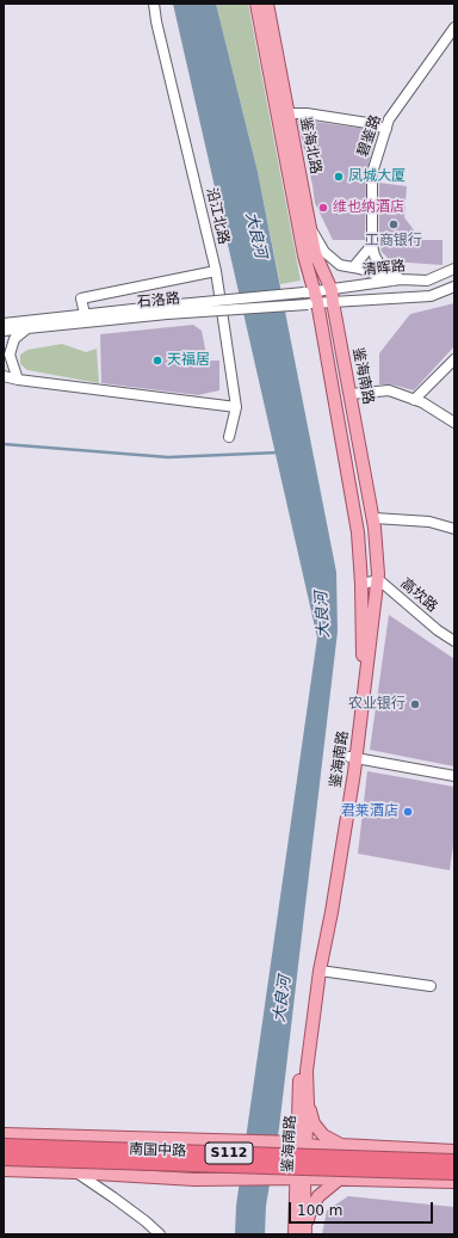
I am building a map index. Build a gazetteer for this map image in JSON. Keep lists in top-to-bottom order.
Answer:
{
  "streets": {
    "highway": ["南国中路", "S112"],
    "main road": ["鉴海北路", "鉴海南路"],
    "street": [
      "碧鉴路",
      "沿江北路",
      "清晖路",
      "石洛路",
      "高坎路"
    ]
  },
  "crossings": [
    ["鉴海北路", "清晖路"],
    ["鉴海北路", "石洛路"],
    ["鉴海北路", "鉴海南路"],
    ["清晖路", "石洛路"],
    ["清晖路", "鉴海南路"],
    ["石洛路", "鉴海南路"],
    ["鉴海南路", "高坎路"],
    ["鉴海南路", "南国中路"]
  ],
  "water": ["大良河"],
  "places": [
    "凤城大厦",
    "维也纳酒店",
    "工商银行",
    "天福居",
    "农业银行",
    "君莱酒店"
  ],
  "scale_bar": "100 m"
}
